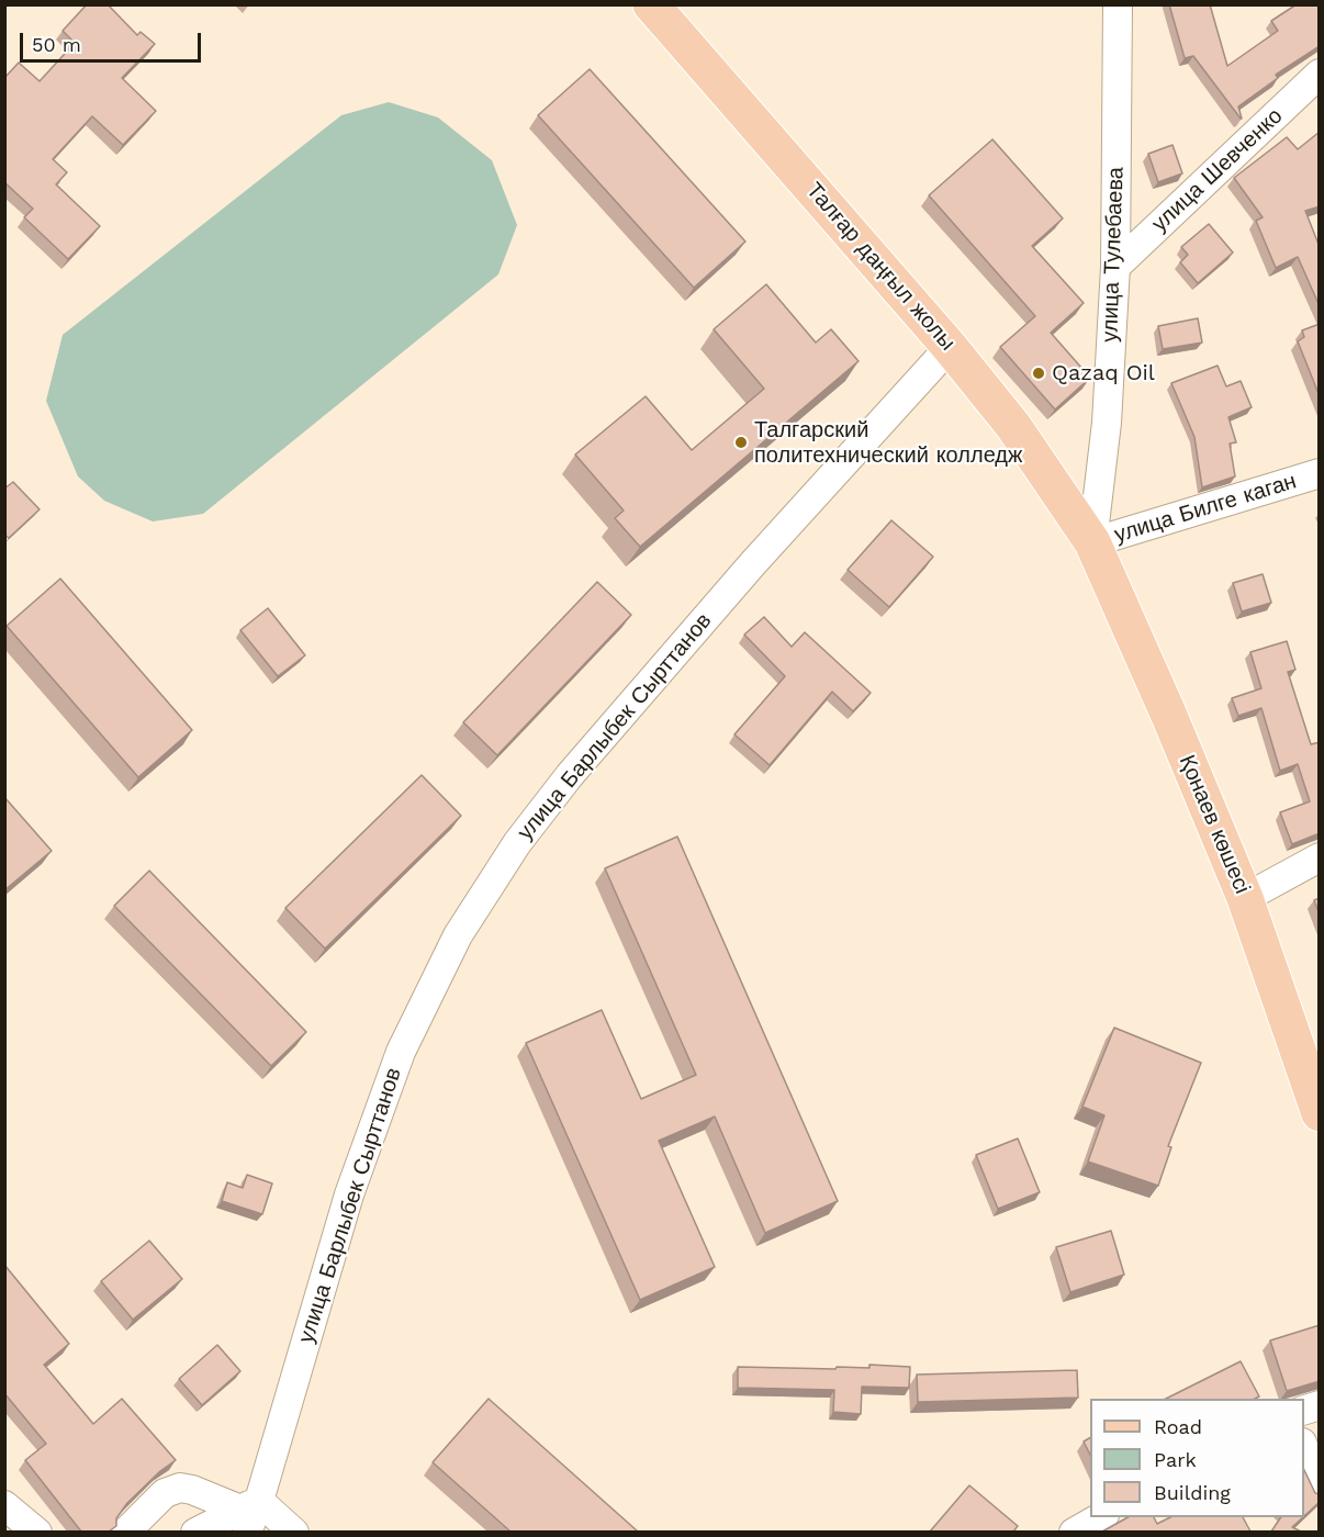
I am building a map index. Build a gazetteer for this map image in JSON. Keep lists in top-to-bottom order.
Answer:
{
  "streets": {
    "main road": ["Талғар даңғыл жолы", "Қонаев көшесі"],
    "street": [
      "улица Шевченко",
      "улица Тулебаева",
      "улица Билге каган",
      "улица Барлыбек Сырттанов"
    ]
  },
  "crossings": [
    ["улица Шевченко", "улица Тулебаева"],
    ["улица Тулебаева", "Талғар даңғыл жолы"],
    ["улица Тулебаева", "улица Билге каган"],
    ["улица Тулебаева", "Қонаев көшесі"],
    ["Талғар даңғыл жолы", "улица Билге каган"],
    ["Талғар даңғыл жолы", "улица Барлыбек Сырттанов"],
    ["Талғар даңғыл жолы", "Қонаев көшесі"],
    ["улица Билге каган", "Қонаев көшесі"]
  ],
  "places": ["Qazaq Oil", "Талгарский политехнический колледж"],
  "legend": ["Road", "Park", "Building"],
  "scale_bar": "50 m"
}
